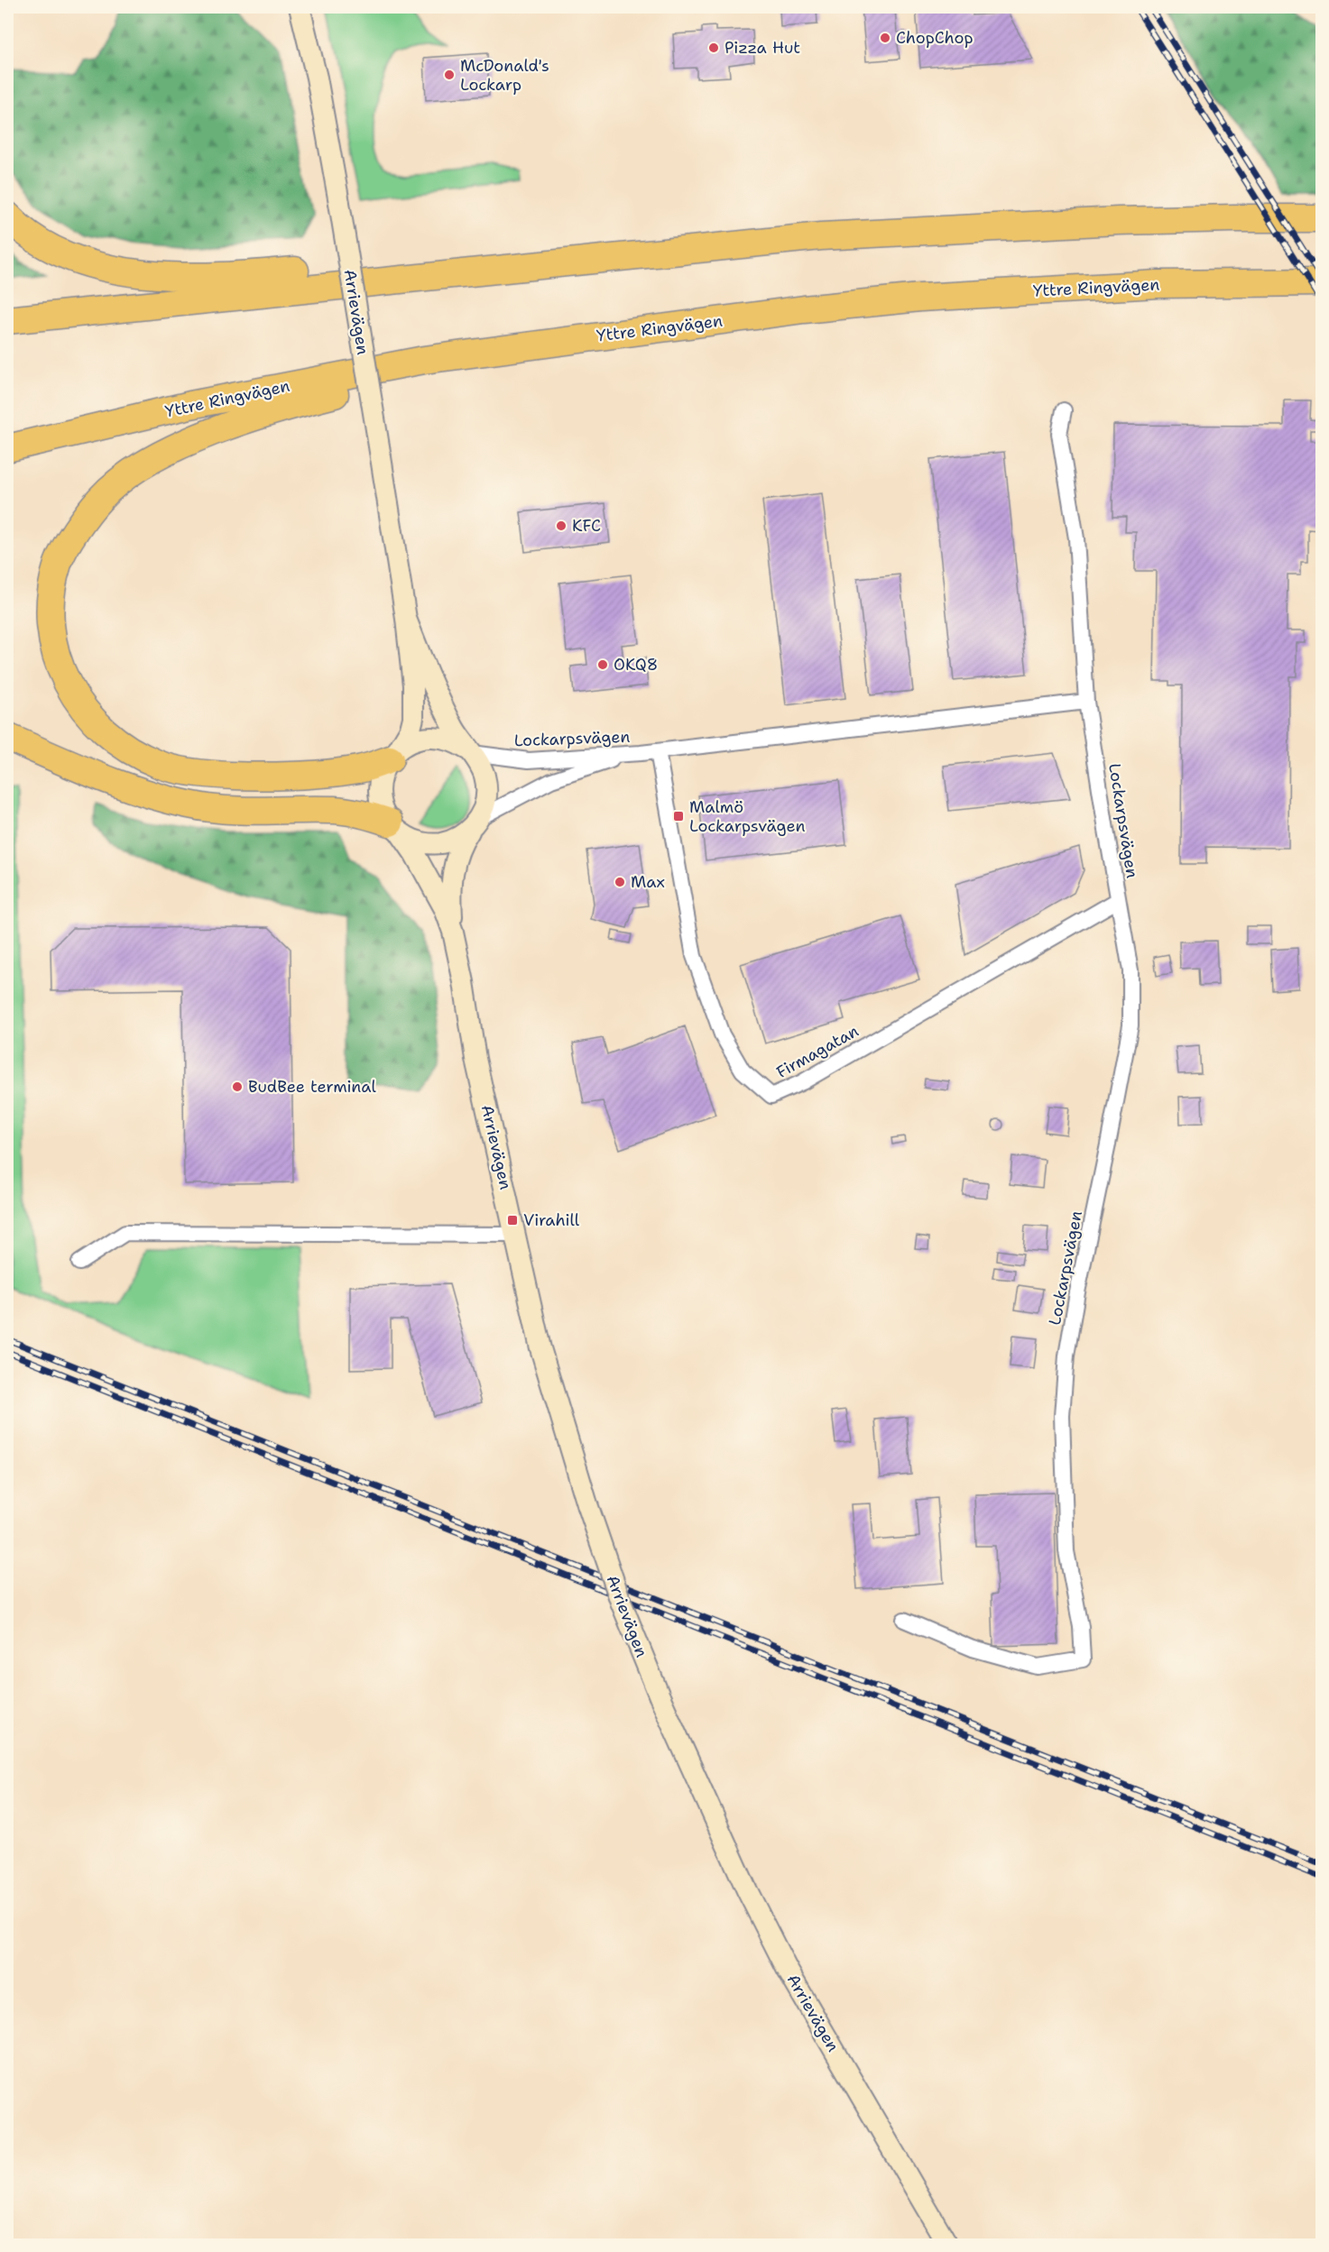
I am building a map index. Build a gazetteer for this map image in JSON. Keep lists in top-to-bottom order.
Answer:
{
  "streets": {
    "highway": ["Yttre Ringvägen"],
    "main road": ["Arrievägen"],
    "street": ["Lockarpsvägen", "Firmagatan"]
  },
  "crossings": [
    ["Arrievägen", "Lockarpsvägen"],
    ["Lockarpsvägen", "Firmagatan"]
  ],
  "places": {
    "other": [
      "ChopChop",
      "Pizza Hut",
      "McDonald's Lockarp",
      "KFC",
      "OKQ8",
      "Max",
      "BudBee terminal"
    ],
    "transit": ["Malmö Lockarpsvägen", "Virahill"]
  }
}
